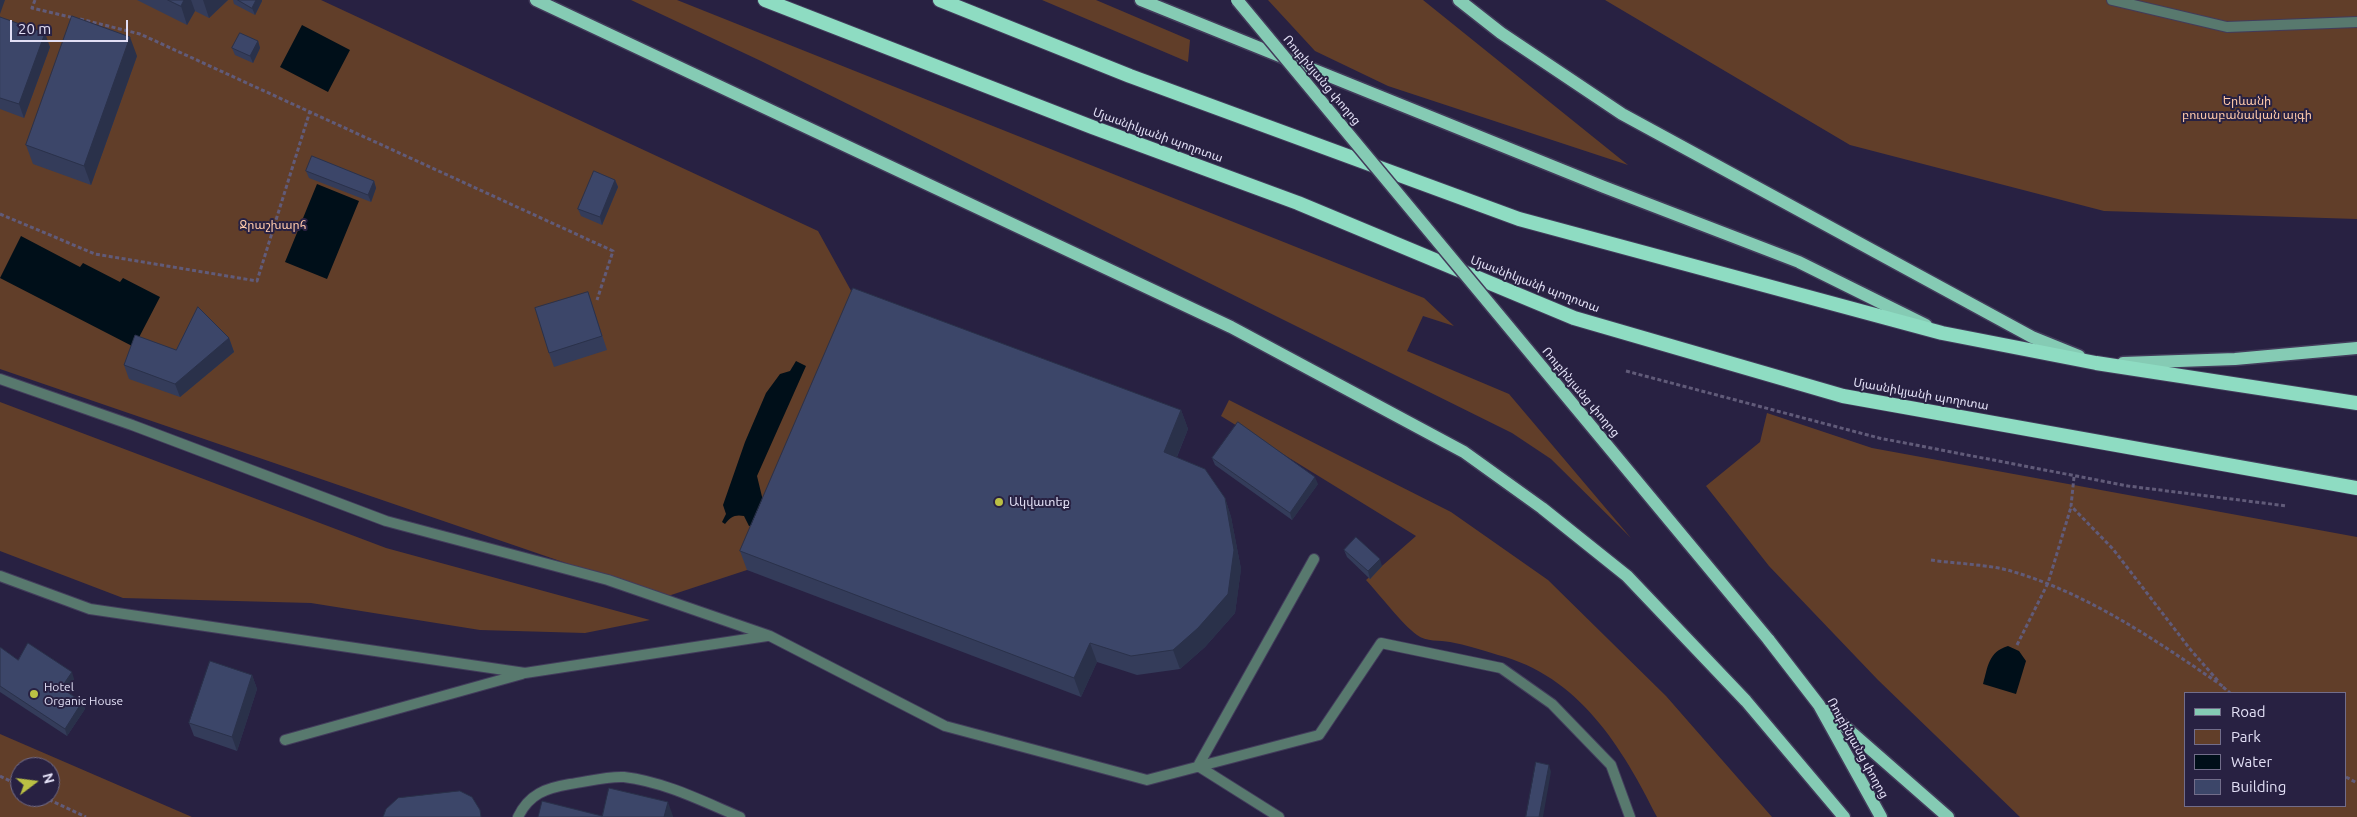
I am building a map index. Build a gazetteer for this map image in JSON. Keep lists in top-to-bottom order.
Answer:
{
  "streets": {
    "highway": ["Մյասնիկյանի պողոտա"],
    "main road": ["Ռուբինյանց փողոց"]
  },
  "parks": ["Երևանի բուսաբանական այգի", "Ջրաշխարհ"],
  "places": ["Ակվատեք", "Hotel Organic House"],
  "legend": [
    "Road",
    "Park",
    "Water",
    "Building"
  ],
  "scale_bar": "20 m",
  "north": "right"
}
